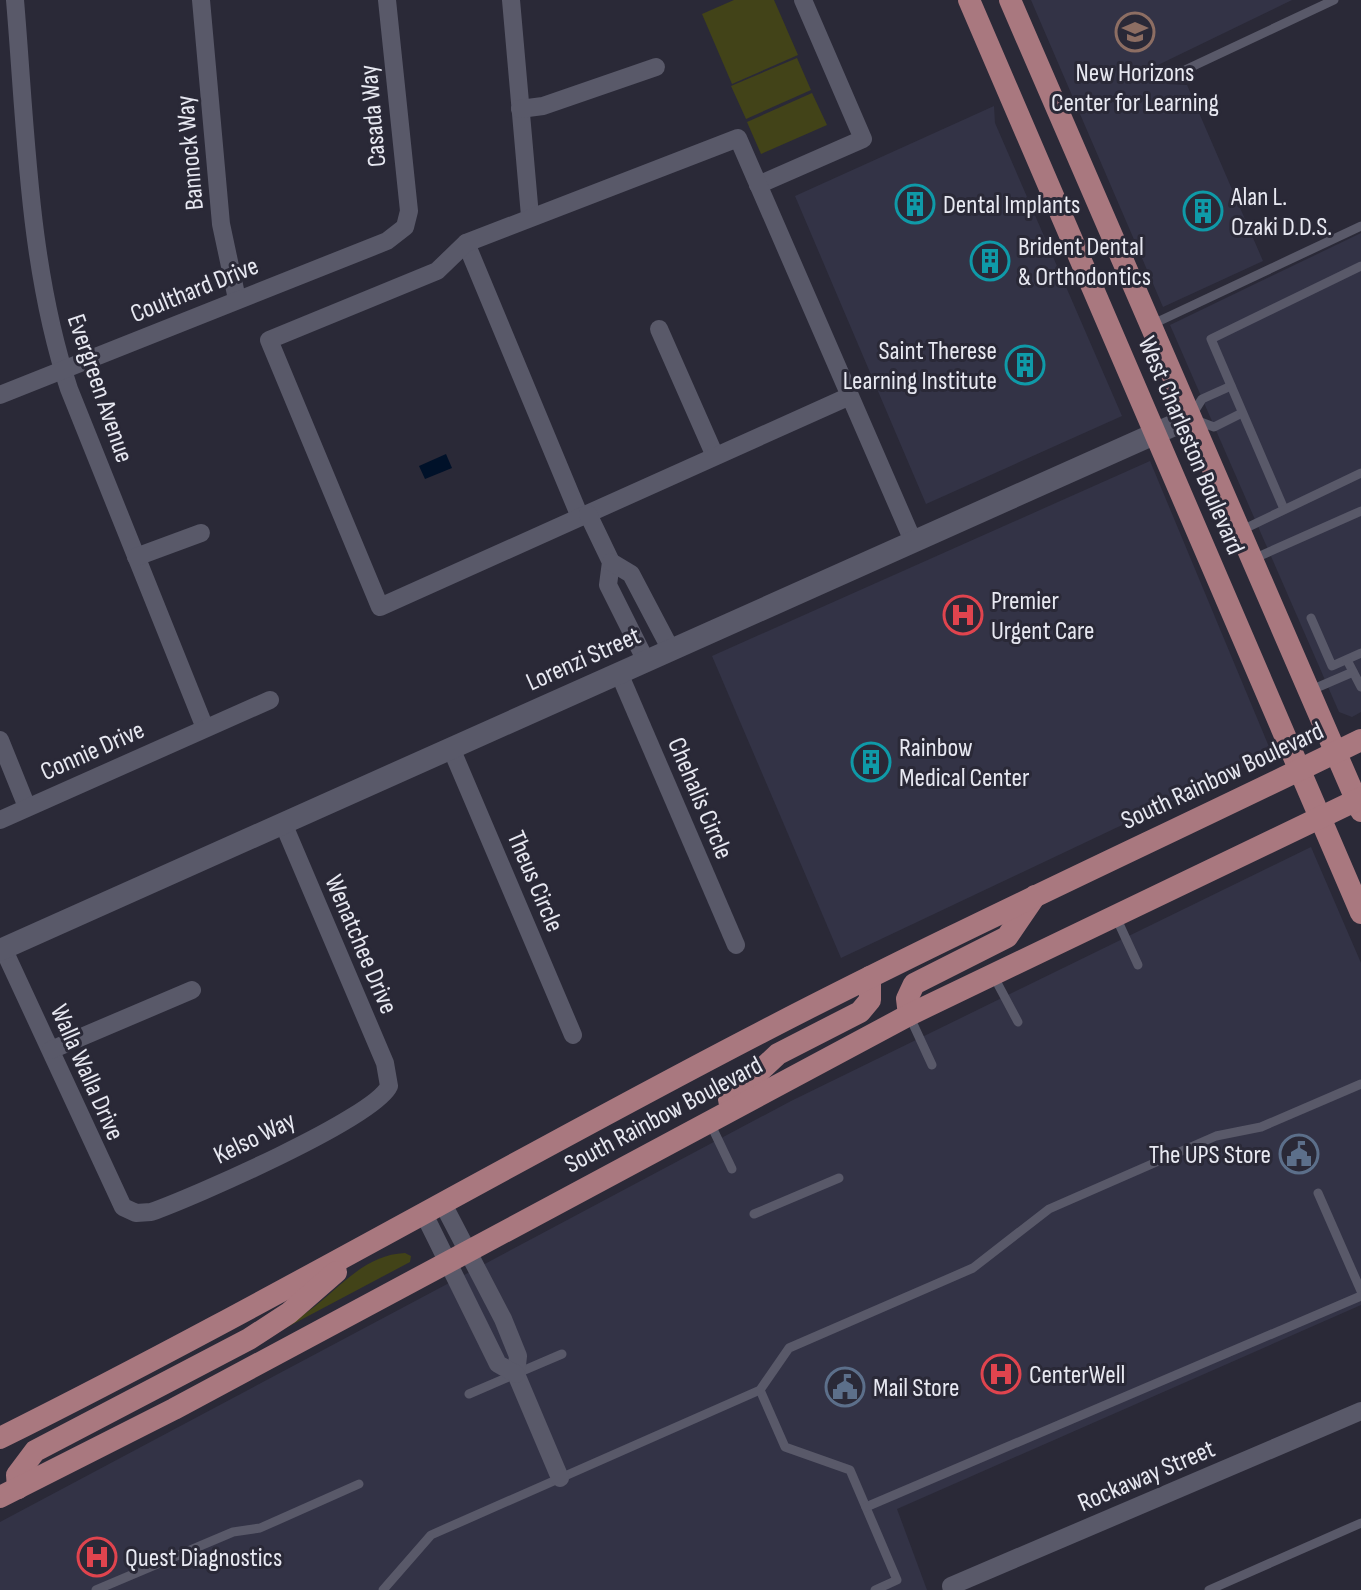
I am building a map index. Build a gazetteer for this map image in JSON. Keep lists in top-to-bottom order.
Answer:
{
  "streets": {
    "main road": ["West Charleston Boulevard", "South Rainbow Boulevard"],
    "street": [
      "Casada Way",
      "Bannock Way",
      "Coulthard Drive",
      "Evergreen Avenue",
      "Lorenzi Street",
      "Connie Drive",
      "Chehalis Circle",
      "Theus Circle",
      "Wenatchee Drive",
      "Walla Walla Drive",
      "Kelso Way",
      "Rockaway Street"
    ]
  },
  "crossings": [
    ["Casada Way", "Coulthard Drive"],
    ["Bannock Way", "Coulthard Drive"],
    ["Coulthard Drive", "Evergreen Avenue"],
    ["Evergreen Avenue", "Connie Drive"],
    ["West Charleston Boulevard", "Lorenzi Street"],
    ["West Charleston Boulevard", "South Rainbow Boulevard"],
    ["Lorenzi Street", "Chehalis Circle"],
    ["Lorenzi Street", "Theus Circle"],
    ["Lorenzi Street", "Wenatchee Drive"],
    ["Lorenzi Street", "Walla Walla Drive"],
    ["Wenatchee Drive", "Kelso Way"],
    ["Walla Walla Drive", "Kelso Way"]
  ],
  "places": {
    "school or university": ["New Horizons Center for Learning"],
    "building": [
      "Dental Implants",
      "Alan L. Ozaki D.D.S.",
      "Brident Dental & Orthodontics",
      "Saint Therese Learning Institute",
      "Rainbow Medical Center"
    ],
    "hospital": ["Premier Urgent Care", "CenterWell", "Quest Diagnostics"],
    "public building": ["The UPS Store", "Mail Store"]
  }
}
